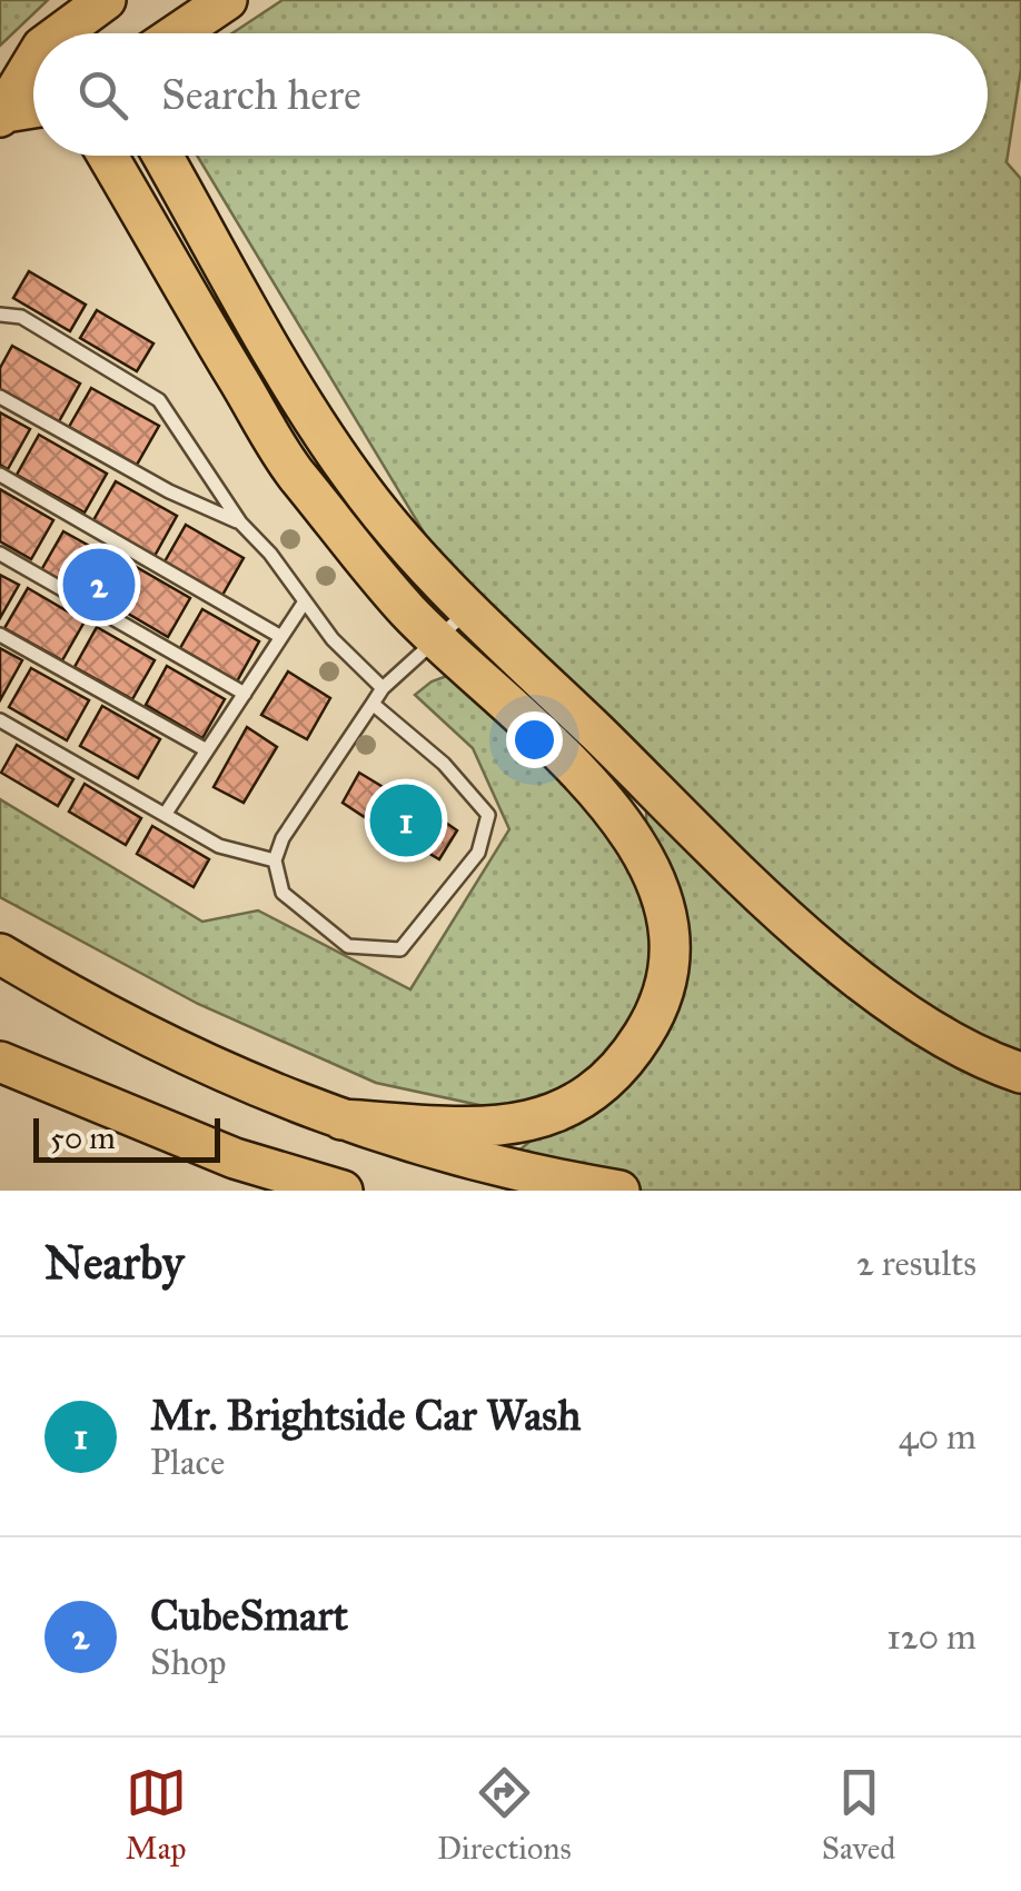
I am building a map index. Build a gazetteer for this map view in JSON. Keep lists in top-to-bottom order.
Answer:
{
  "scale_bar": "50 m",
  "page": {
    "search": "Search here",
    "pins": ["2", "1"],
    "scale": "50 m",
    "heading": ["Nearby", "2 results"],
    "list": [
      {
        "mark": "1",
        "name": "Mr. Brightside Car Wash",
        "note": "Place",
        "value": "40 m"
      },
      {
        "mark": "2",
        "name": "CubeSmart",
        "note": "Shop",
        "value": "120 m"
      }
    ],
    "nav": ["Map", "Directions", "Saved"]
  }
}
